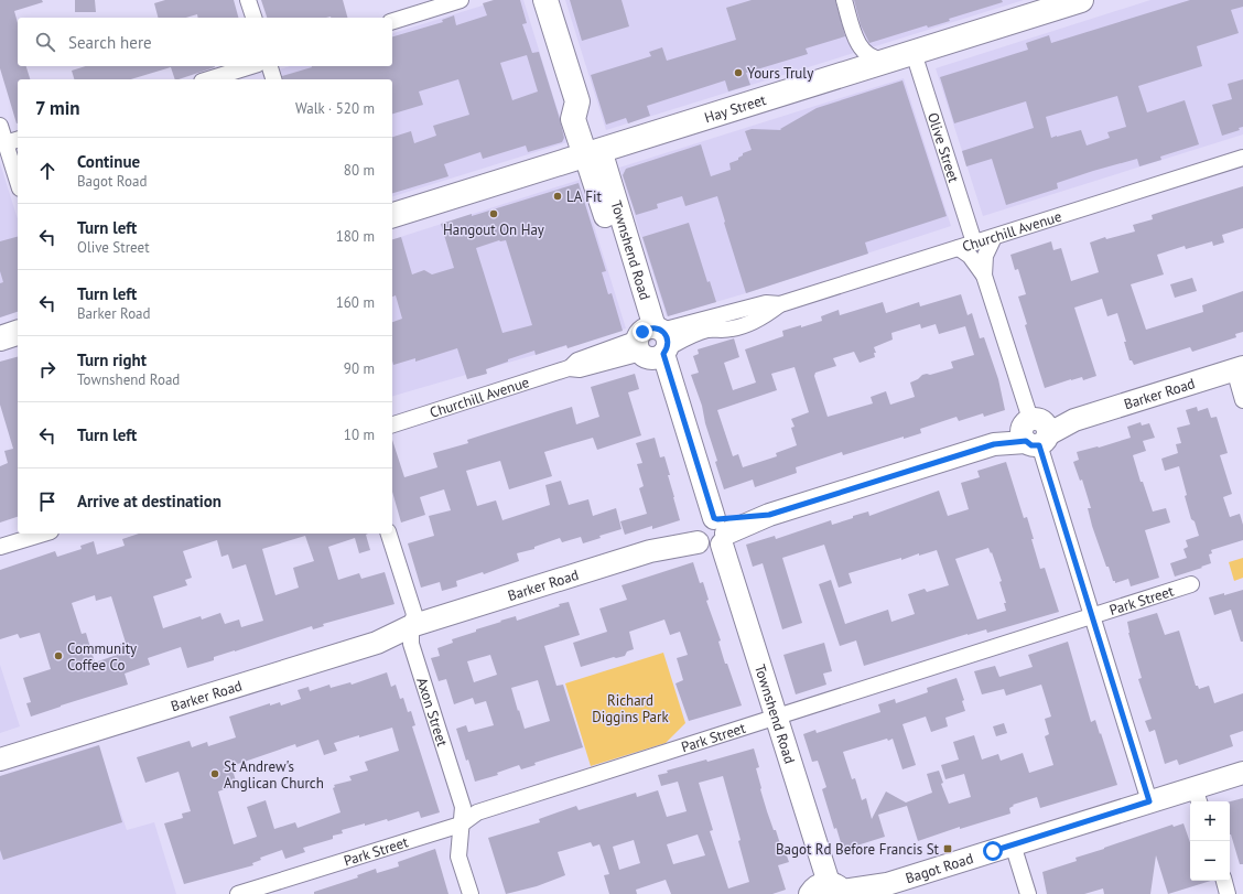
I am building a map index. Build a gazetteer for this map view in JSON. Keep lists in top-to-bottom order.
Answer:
{
  "streets": {
    "main road": ["Hay Street", "Townshend Road"],
    "street": [
      "Olive Street",
      "Churchill Avenue",
      "Barker Road",
      "Park Street",
      "Axon Street",
      "Bagot Road"
    ]
  },
  "crossings": [
    ["Hay Street", "Olive Street"],
    ["Hay Street", "Townshend Road"],
    ["Olive Street", "Churchill Avenue"],
    ["Churchill Avenue", "Townshend Road"],
    ["Townshend Road", "Barker Road"],
    ["Townshend Road", "Park Street"],
    ["Townshend Road", "Bagot Road"],
    ["Barker Road", "Axon Street"],
    ["Park Street", "Axon Street"]
  ],
  "parks": ["Richard Diggins Park"],
  "places": {
    "other": [
      "Yours Truly",
      "LA Fit",
      "Hangout On Hay",
      "Community Coffee Co",
      "St Andrew's Anglican Church"
    ],
    "transit": ["Bagot Rd Before Francis St"]
  },
  "page": {
    "search": "Search here",
    "heading": ["7 min", "Walk · 520 m"],
    "list": [
      ["Continue", "Bagot Road", "80 m"],
      ["Turn left", "Olive Street", "180 m"],
      ["Turn left", "Barker Road", "160 m"],
      ["Turn right", "Townshend Road", "90 m"],
      ["Turn left", "10 m"],
      "Arrive at destination"
    ],
    "map_buttons": ["+", "−"]
  }
}
